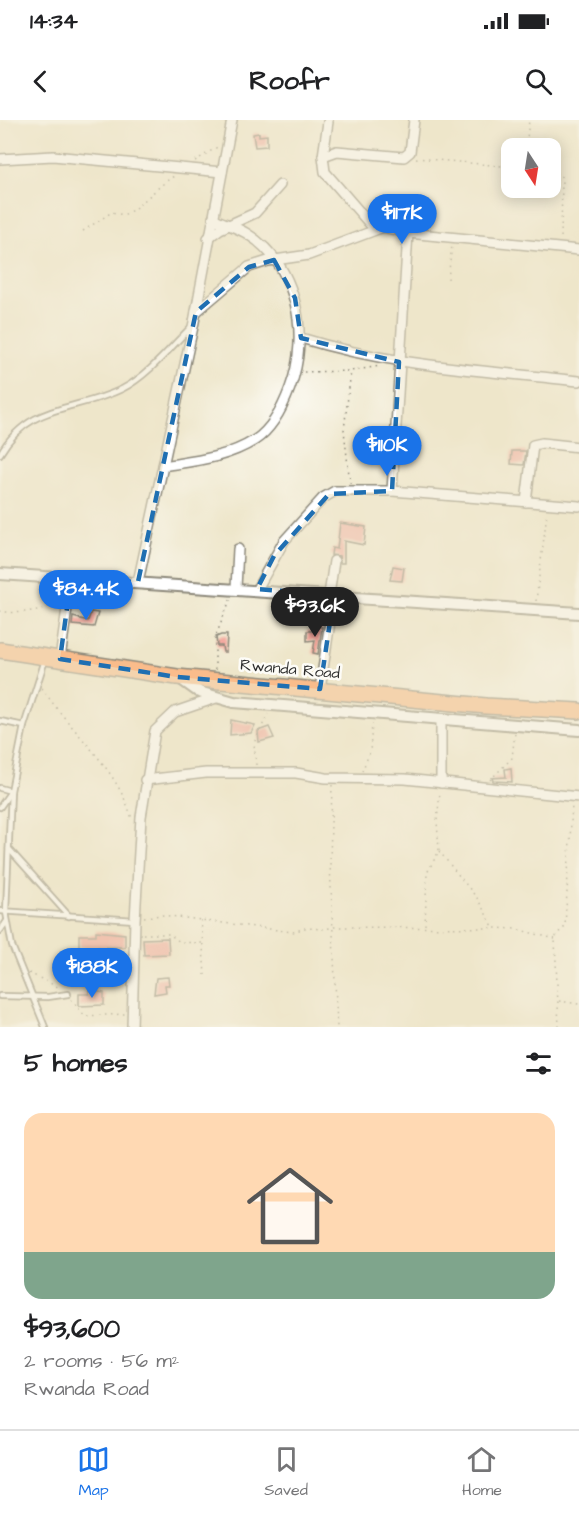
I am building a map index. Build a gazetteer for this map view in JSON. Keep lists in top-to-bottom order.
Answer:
{
  "streets": {
    "highway": ["Rwanda Road"]
  },
  "north": "bottom",
  "page": {
    "status": "14:34",
    "header": "Roofr",
    "price": [
      "$117K",
      "$110K",
      "$84.4K",
      "$93.6K",
      "$188K"
    ],
    "heading": "5 homes",
    "list": [
      {
        "name": "$93,600",
        "note": "2 rooms · 56 m² · Rwanda Road"
      }
    ],
    "tabs": ["Map", "Saved", "Home"]
  }
}
